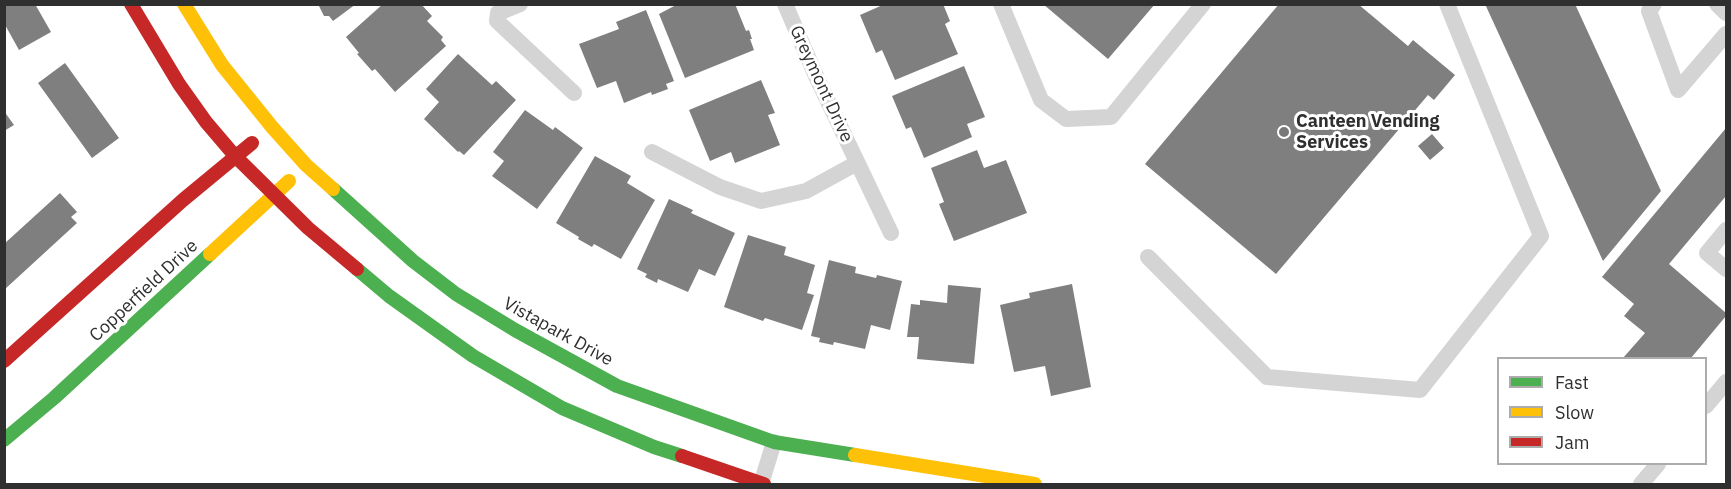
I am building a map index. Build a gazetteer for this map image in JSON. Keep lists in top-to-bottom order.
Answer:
{
  "streets": {
    "street": ["Copperfield Drive", "Vistapark Drive"],
    "lane": ["Greymont Drive"]
  },
  "crossings": [
    ["Copperfield Drive", "Vistapark Drive"]
  ],
  "places": ["Canteen Vending Services"],
  "legend": ["Fast", "Slow", "Jam"]
}
